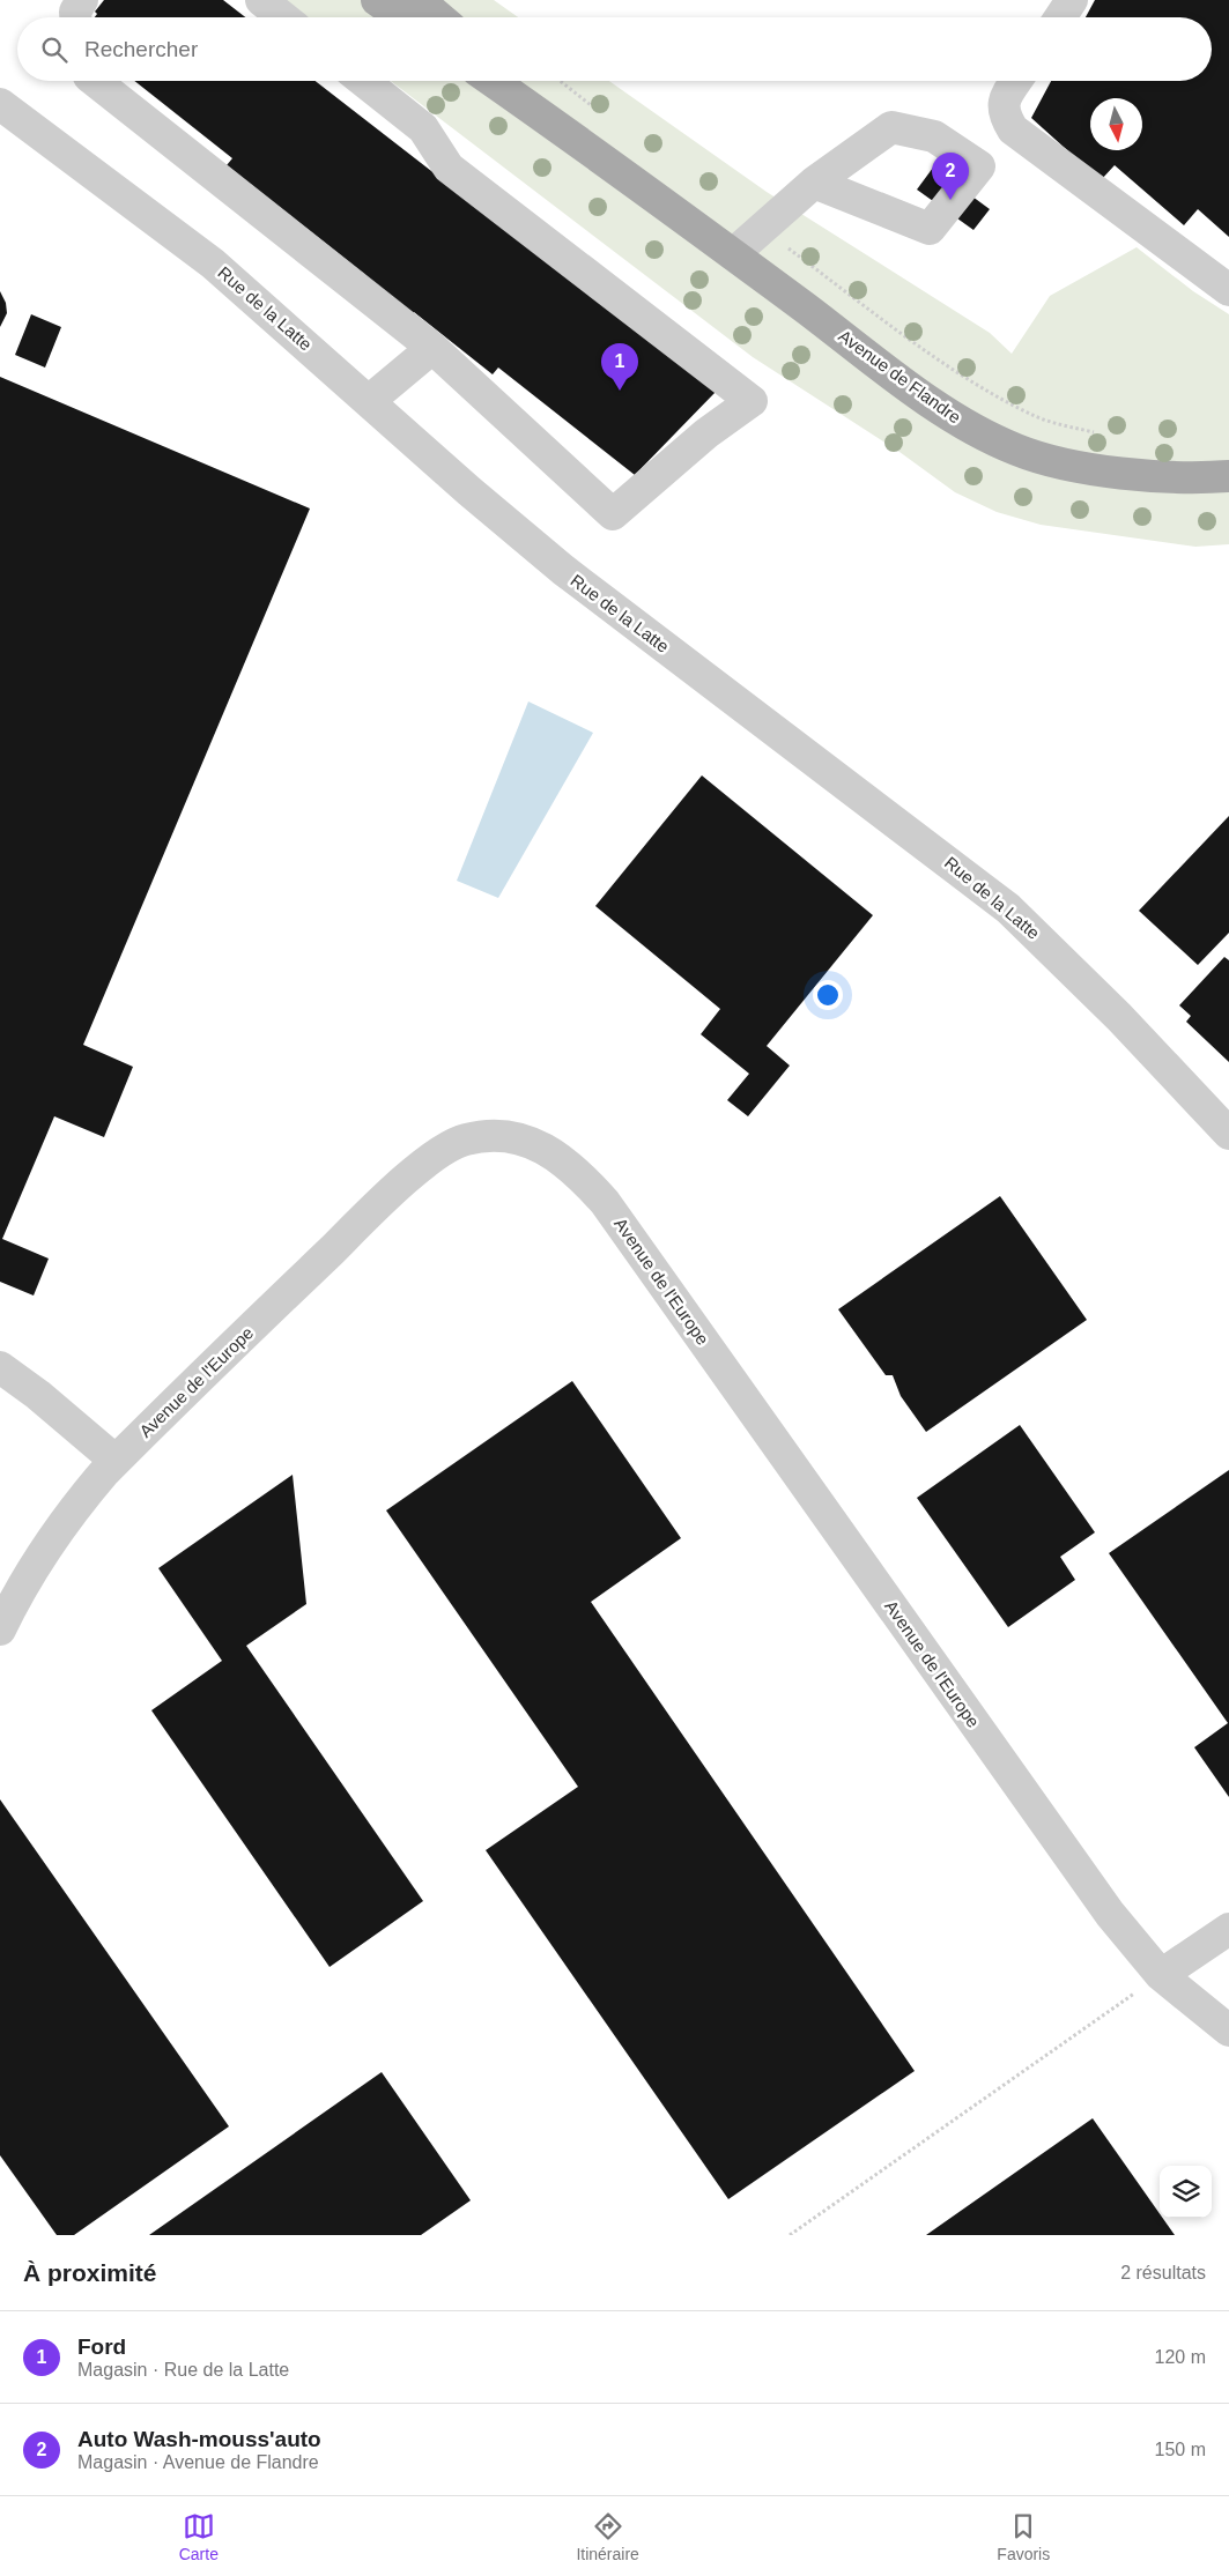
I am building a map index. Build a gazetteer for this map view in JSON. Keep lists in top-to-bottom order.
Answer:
{
  "streets": {
    "main road": ["Avenue de Flandre"],
    "street": ["Rue de la Latte", "Avenue de l'Europe"]
  },
  "north": "bottom",
  "page": {
    "search": "Rechercher",
    "pins": ["2", "1"],
    "heading": ["À proximité", "2 résultats"],
    "list": [
      {
        "mark": "1",
        "name": "Ford",
        "note": "Magasin · Rue de la Latte",
        "value": "120 m"
      },
      {
        "mark": "2",
        "name": "Auto Wash-mouss'auto",
        "note": "Magasin · Avenue de Flandre",
        "value": "150 m"
      }
    ],
    "nav": ["Carte", "Itinéraire", "Favoris"]
  }
}
